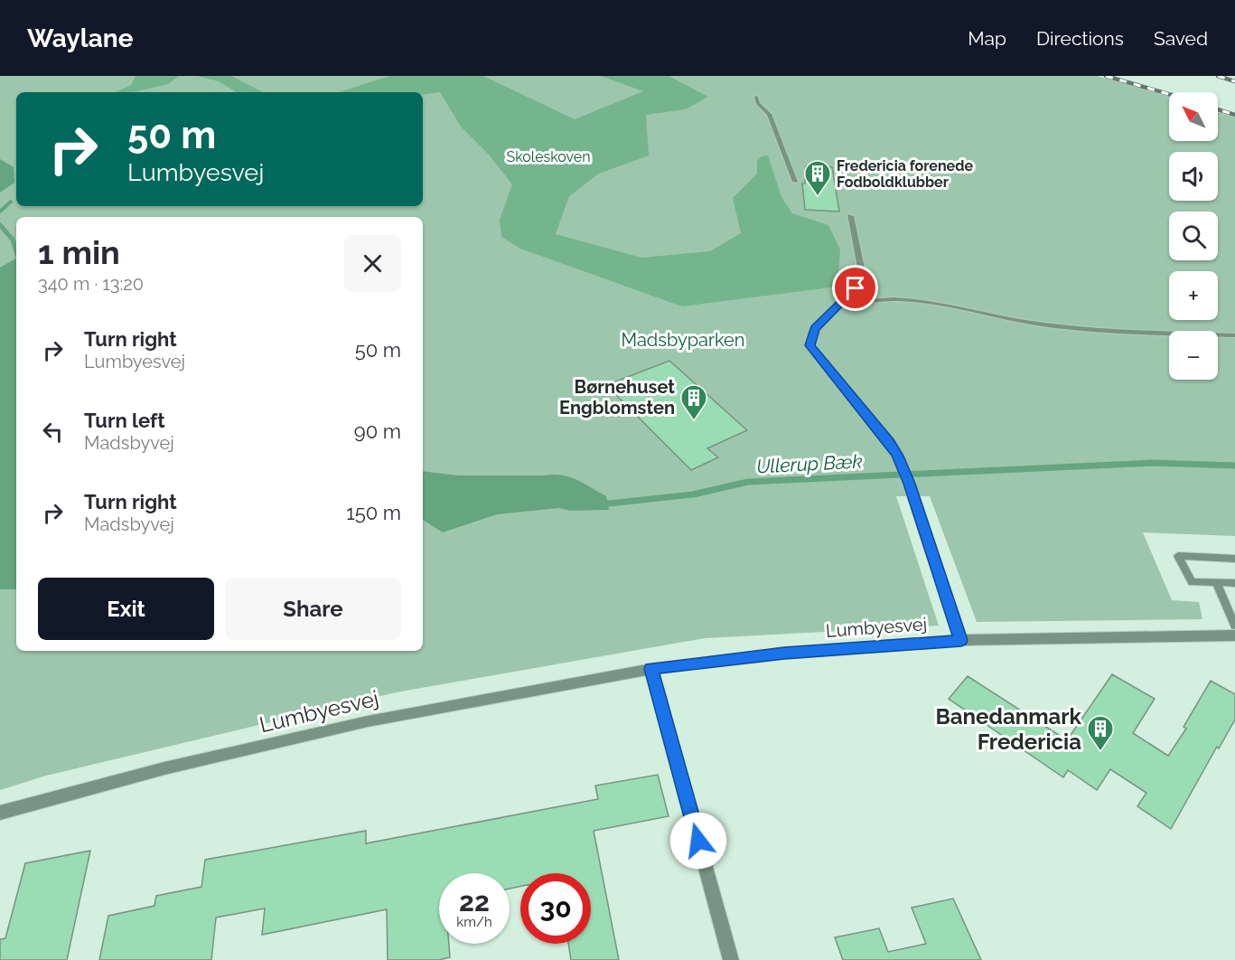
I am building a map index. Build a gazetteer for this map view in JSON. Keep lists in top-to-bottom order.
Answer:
{
  "streets": {
    "street": ["Lumbyesvej"]
  },
  "water": ["Ullerup Bæk"],
  "parks": ["Skoleskoven", "Madsbyparken"],
  "places": {
    "building": ["Fredericia forenede Fodboldklubber", "Børnehuset Engblomsten", "Banedanmark Fredericia"]
  },
  "north": "top left",
  "page": {
    "header": "Waylane",
    "nav": ["Map", "Directions", "Saved"],
    "map_buttons": ["+", "−"],
    "turn": ["50 m", "Lumbyesvej"],
    "heading": ["1 min", "340 m · 13:20"],
    "list": [
      {
        "name": "Turn right",
        "note": "Lumbyesvej",
        "value": "50 m"
      },
      {
        "name": "Turn left",
        "note": "Madsbyvej",
        "value": "90 m"
      },
      {
        "name": "Turn right",
        "note": "Madsbyvej",
        "value": "150 m"
      }
    ],
    "buttons": ["Exit", "Share"],
    "speed": "22 km/h",
    "limit": "30"
  }
}
